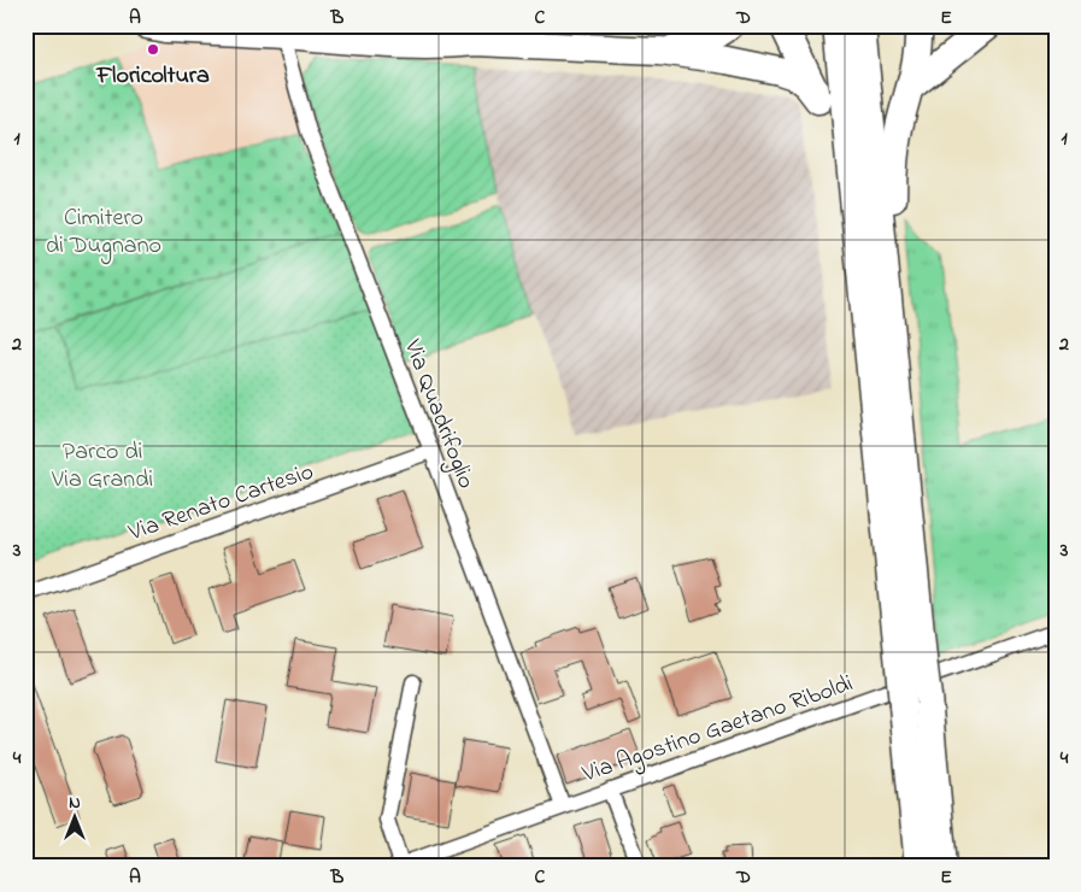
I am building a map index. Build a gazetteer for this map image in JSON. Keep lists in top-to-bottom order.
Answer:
{
  "streets": {
    "street": ["Via Quadrifoglio", "Via Renato Cartesio", "Via Agostino Gaetano Riboldi"]
  },
  "crossings": [
    ["Via Quadrifoglio", "Via Renato Cartesio"],
    ["Via Quadrifoglio", "Via Agostino Gaetano Riboldi"]
  ],
  "parks": ["Cimitero di Dugnano", "Parco di Via Grandi"],
  "places": ["Floricoltura"],
  "north": "top",
  "grid": {
    "columns": [
      "A",
      "B",
      "C",
      "D",
      "E"
    ],
    "rows": [
      "1",
      "2",
      "3",
      "4"
    ]
  }
}
